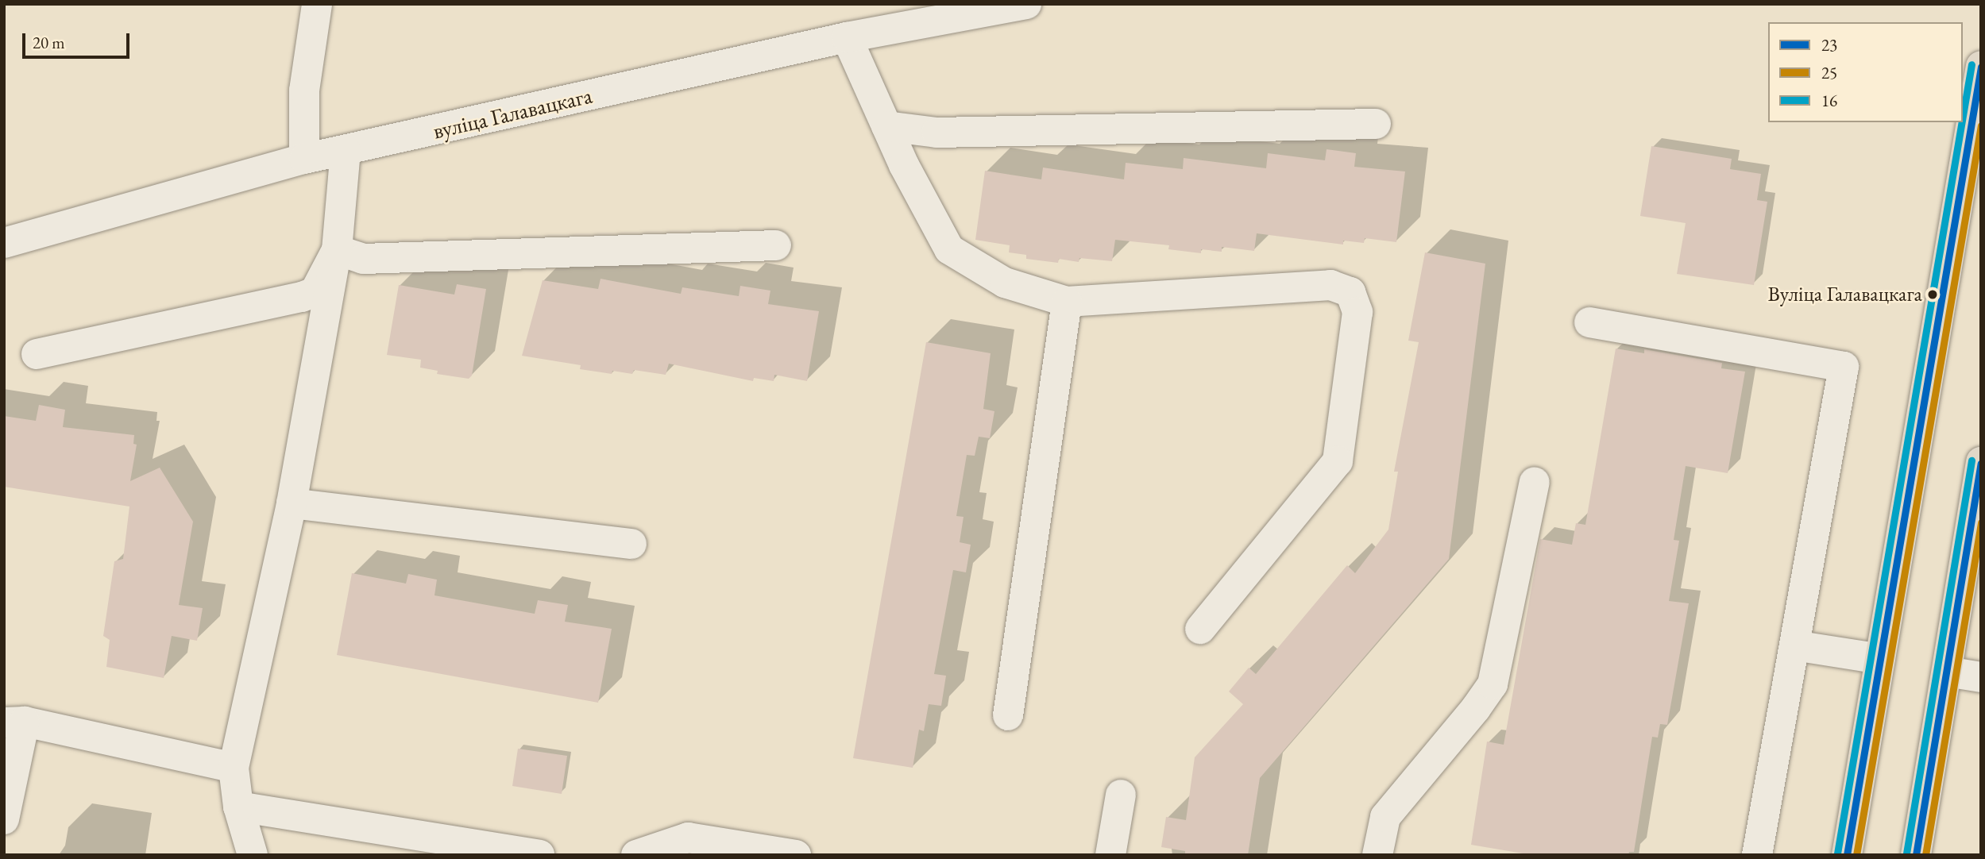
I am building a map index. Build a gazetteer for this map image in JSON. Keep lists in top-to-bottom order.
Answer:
{
  "streets": {
    "street": ["вуліца Галавацкага"]
  },
  "places": ["Вуліца Галавацкага"],
  "lines": ["transit line 16", "transit line 23", "transit line 25"],
  "legend": ["23", "25", "16"],
  "scale_bar": "20 m"
}
